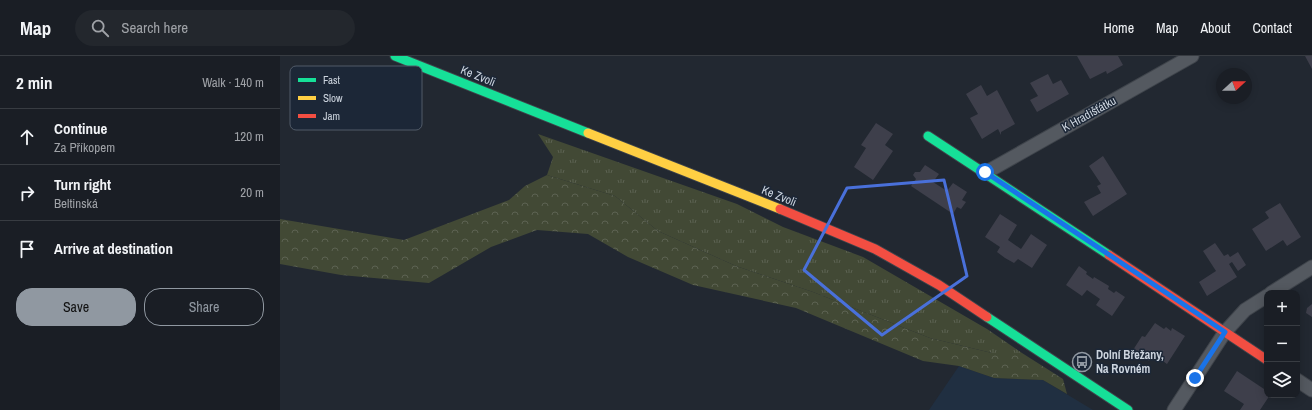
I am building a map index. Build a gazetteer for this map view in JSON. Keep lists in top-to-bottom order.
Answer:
{
  "streets": {
    "street": ["Ke Zvoli", "K Hradišťátku"]
  },
  "places": {
    "bus stop": ["Dolní Břežany, Na Rovném"]
  },
  "legend": ["Fast", "Slow", "Jam"],
  "north": "right",
  "page": {
    "header": "Map",
    "search": "Search here",
    "nav": [
      "Home",
      "Map",
      "About",
      "Contact"
    ],
    "heading": ["2 min", "Walk · 140 m"],
    "list": [
      ["Continue", "Za Příkopem", "120 m"],
      ["Turn right", "Beltinská", "20 m"],
      "Arrive at destination"
    ],
    "buttons": ["Save", "Share"],
    "map_buttons": ["+", "−"]
  }
}
